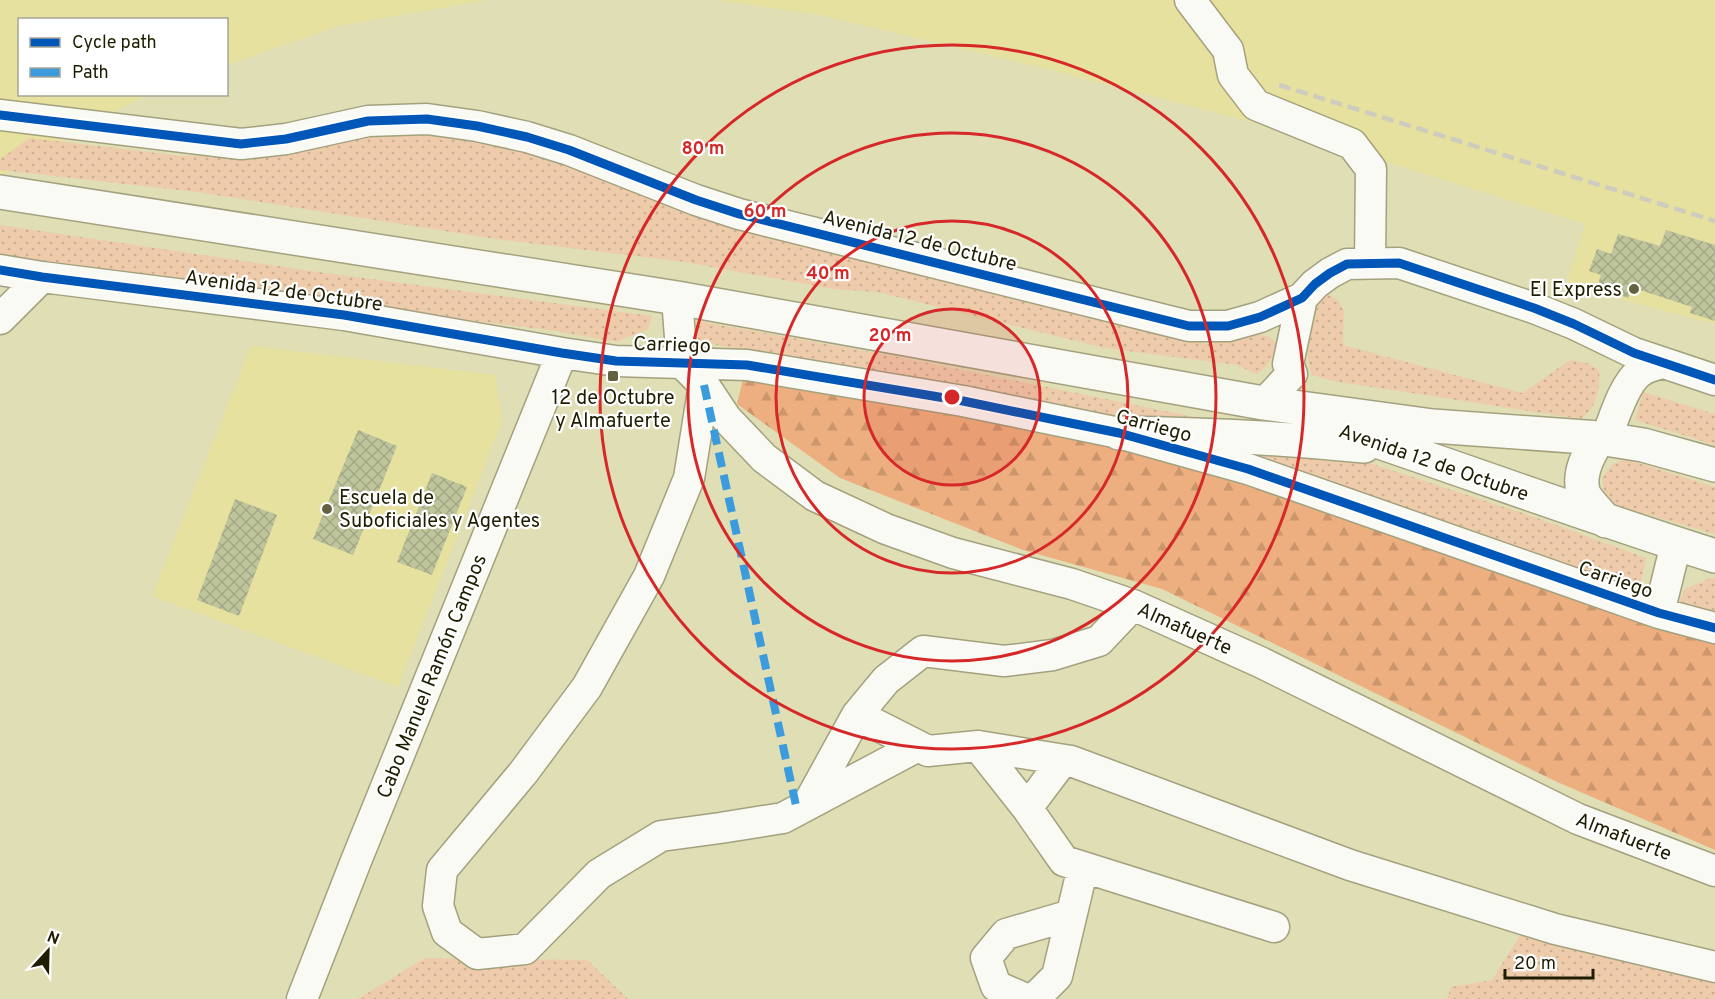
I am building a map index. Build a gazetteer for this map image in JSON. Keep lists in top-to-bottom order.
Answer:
{
  "streets": {
    "main road": ["Avenida 12 de Octubre"],
    "street": ["Carriego", "Almafuerte", "Cabo Manuel Ramón Campos"]
  },
  "crossings": [
    ["Avenida 12 de Octubre", "Carriego"],
    ["Avenida 12 de Octubre", "Cabo Manuel Ramón Campos"],
    ["Carriego", "Almafuerte"],
    ["Carriego", "Cabo Manuel Ramón Campos"]
  ],
  "places": {
    "other": ["El Express", "Escuela de Suboficiales y Agentes"],
    "transit": ["12 de Octubre y Almafuerte"]
  },
  "legend": ["Cycle path", "Path"],
  "scale_bar": "20 m",
  "north": "top",
  "rings": [
    "80 m",
    "60 m",
    "40 m",
    "20 m"
  ]
}
